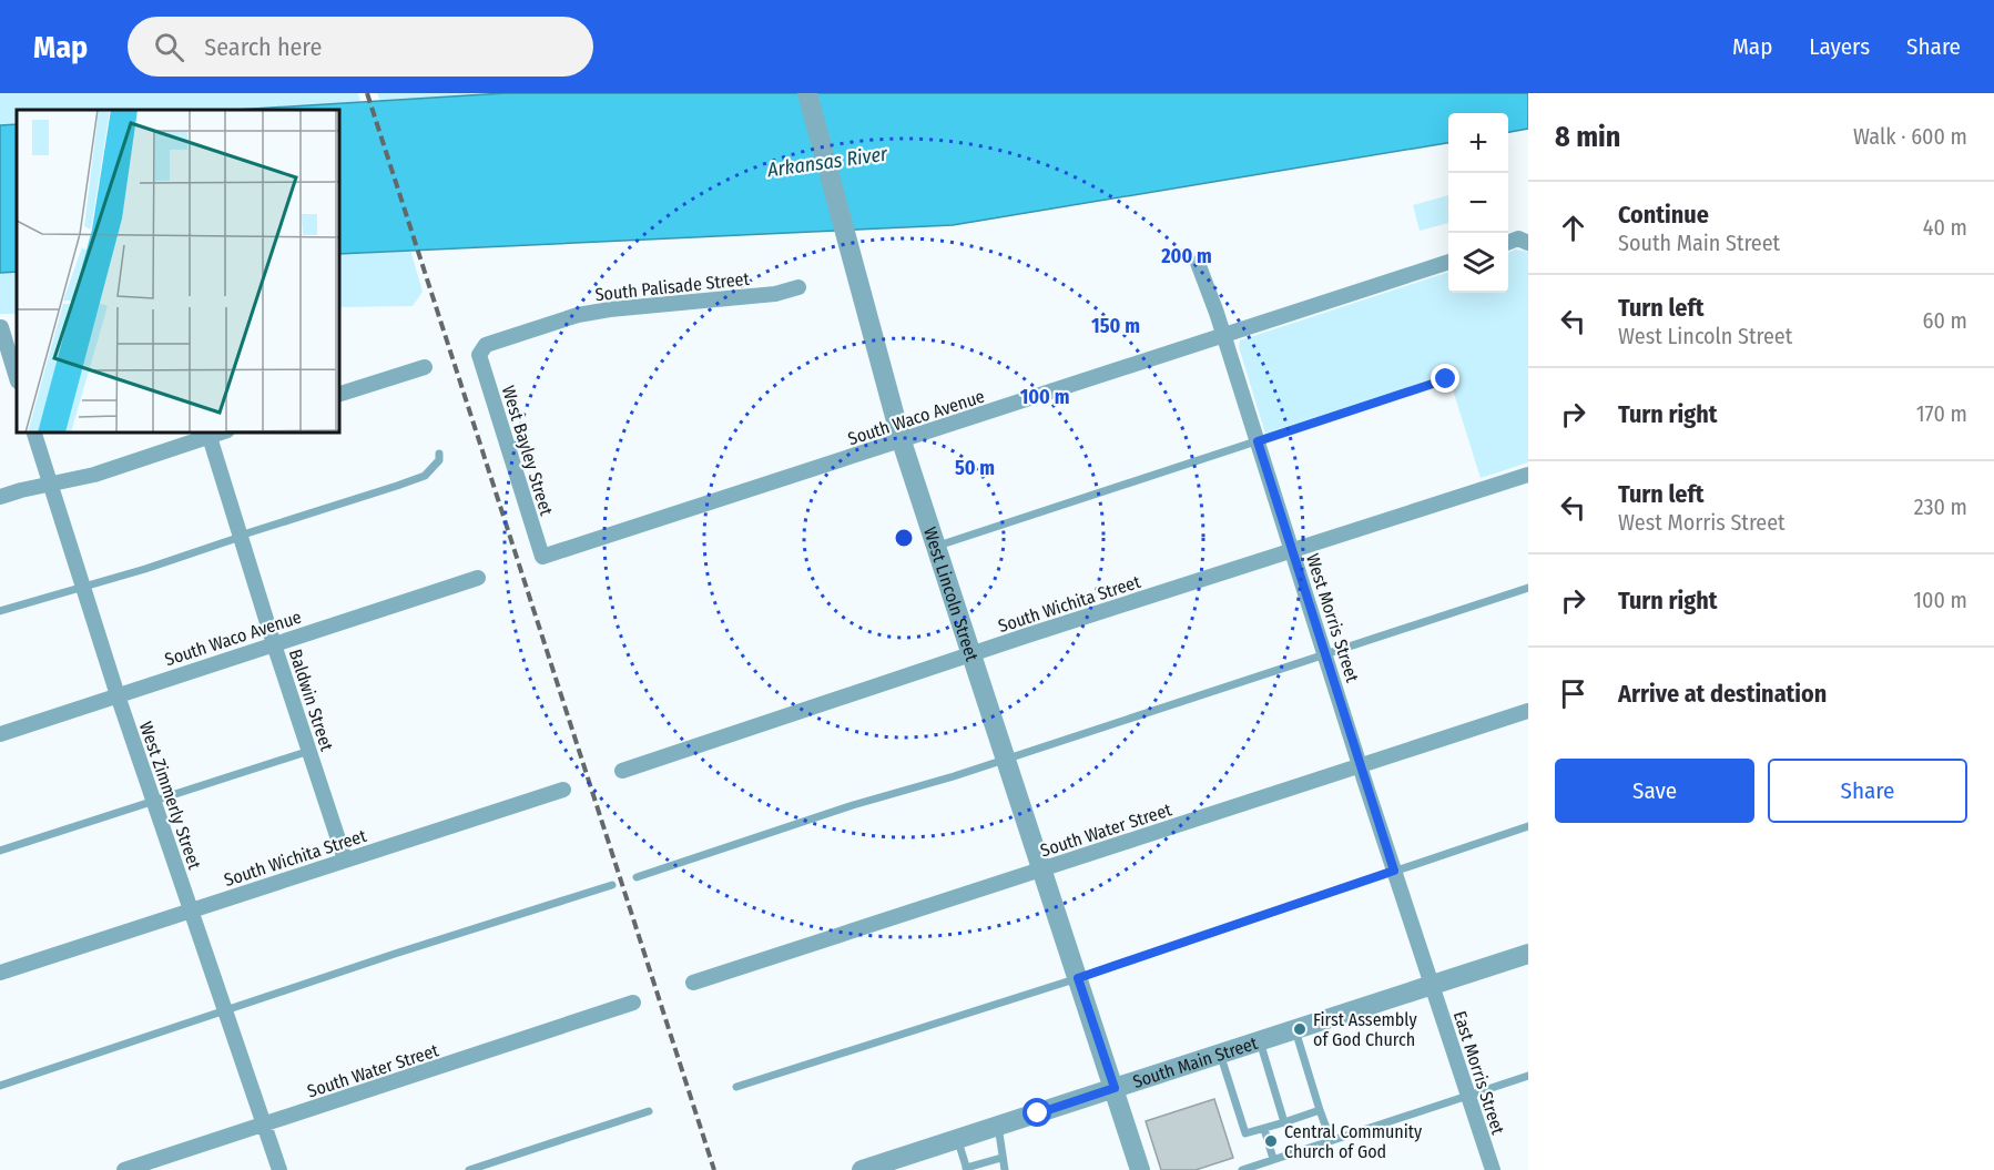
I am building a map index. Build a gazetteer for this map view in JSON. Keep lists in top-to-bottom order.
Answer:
{
  "streets": {
    "street": [
      "South Palisade Street",
      "South Waco Avenue",
      "West Bayley Street",
      "West Lincoln Street",
      "South Wichita Street",
      "West Morris Street",
      "Baldwin Street",
      "West Zimmerly Street",
      "South Water Street",
      "South Main Street",
      "East Morris Street"
    ]
  },
  "crossings": [
    ["South Palisade Street", "West Bayley Street"],
    ["South Waco Avenue", "West Bayley Street"],
    ["South Waco Avenue", "West Lincoln Street"],
    ["South Waco Avenue", "West Morris Street"],
    ["South Waco Avenue", "Baldwin Street"],
    ["South Waco Avenue", "West Zimmerly Street"],
    ["West Lincoln Street", "South Wichita Street"],
    ["West Lincoln Street", "South Water Street"],
    ["West Lincoln Street", "South Main Street"],
    ["South Wichita Street", "West Morris Street"],
    ["South Wichita Street", "Baldwin Street"],
    ["South Wichita Street", "West Zimmerly Street"],
    ["West Morris Street", "South Water Street"],
    ["West Morris Street", "South Main Street"],
    ["West Morris Street", "East Morris Street"],
    ["West Zimmerly Street", "South Water Street"],
    ["South Main Street", "East Morris Street"]
  ],
  "water": ["Arkansas River"],
  "places": ["First Assembly of God Church", "Central Community Church of God"],
  "page": {
    "header": "Map",
    "search": "Search here",
    "nav": ["Map", "Layers", "Share"],
    "heading": ["8 min", "Walk · 600 m"],
    "map_buttons": ["+", "−"],
    "list": [
      ["Continue", "South Main Street", "40 m"],
      ["Turn left", "West Lincoln Street", "60 m"],
      ["Turn right", "170 m"],
      ["Turn left", "West Morris Street", "230 m"],
      ["Turn right", "100 m"],
      "Arrive at destination"
    ],
    "buttons": ["Save", "Share"]
  },
  "rings": [
    "200 m",
    "150 m",
    "100 m",
    "50 m"
  ]
}
